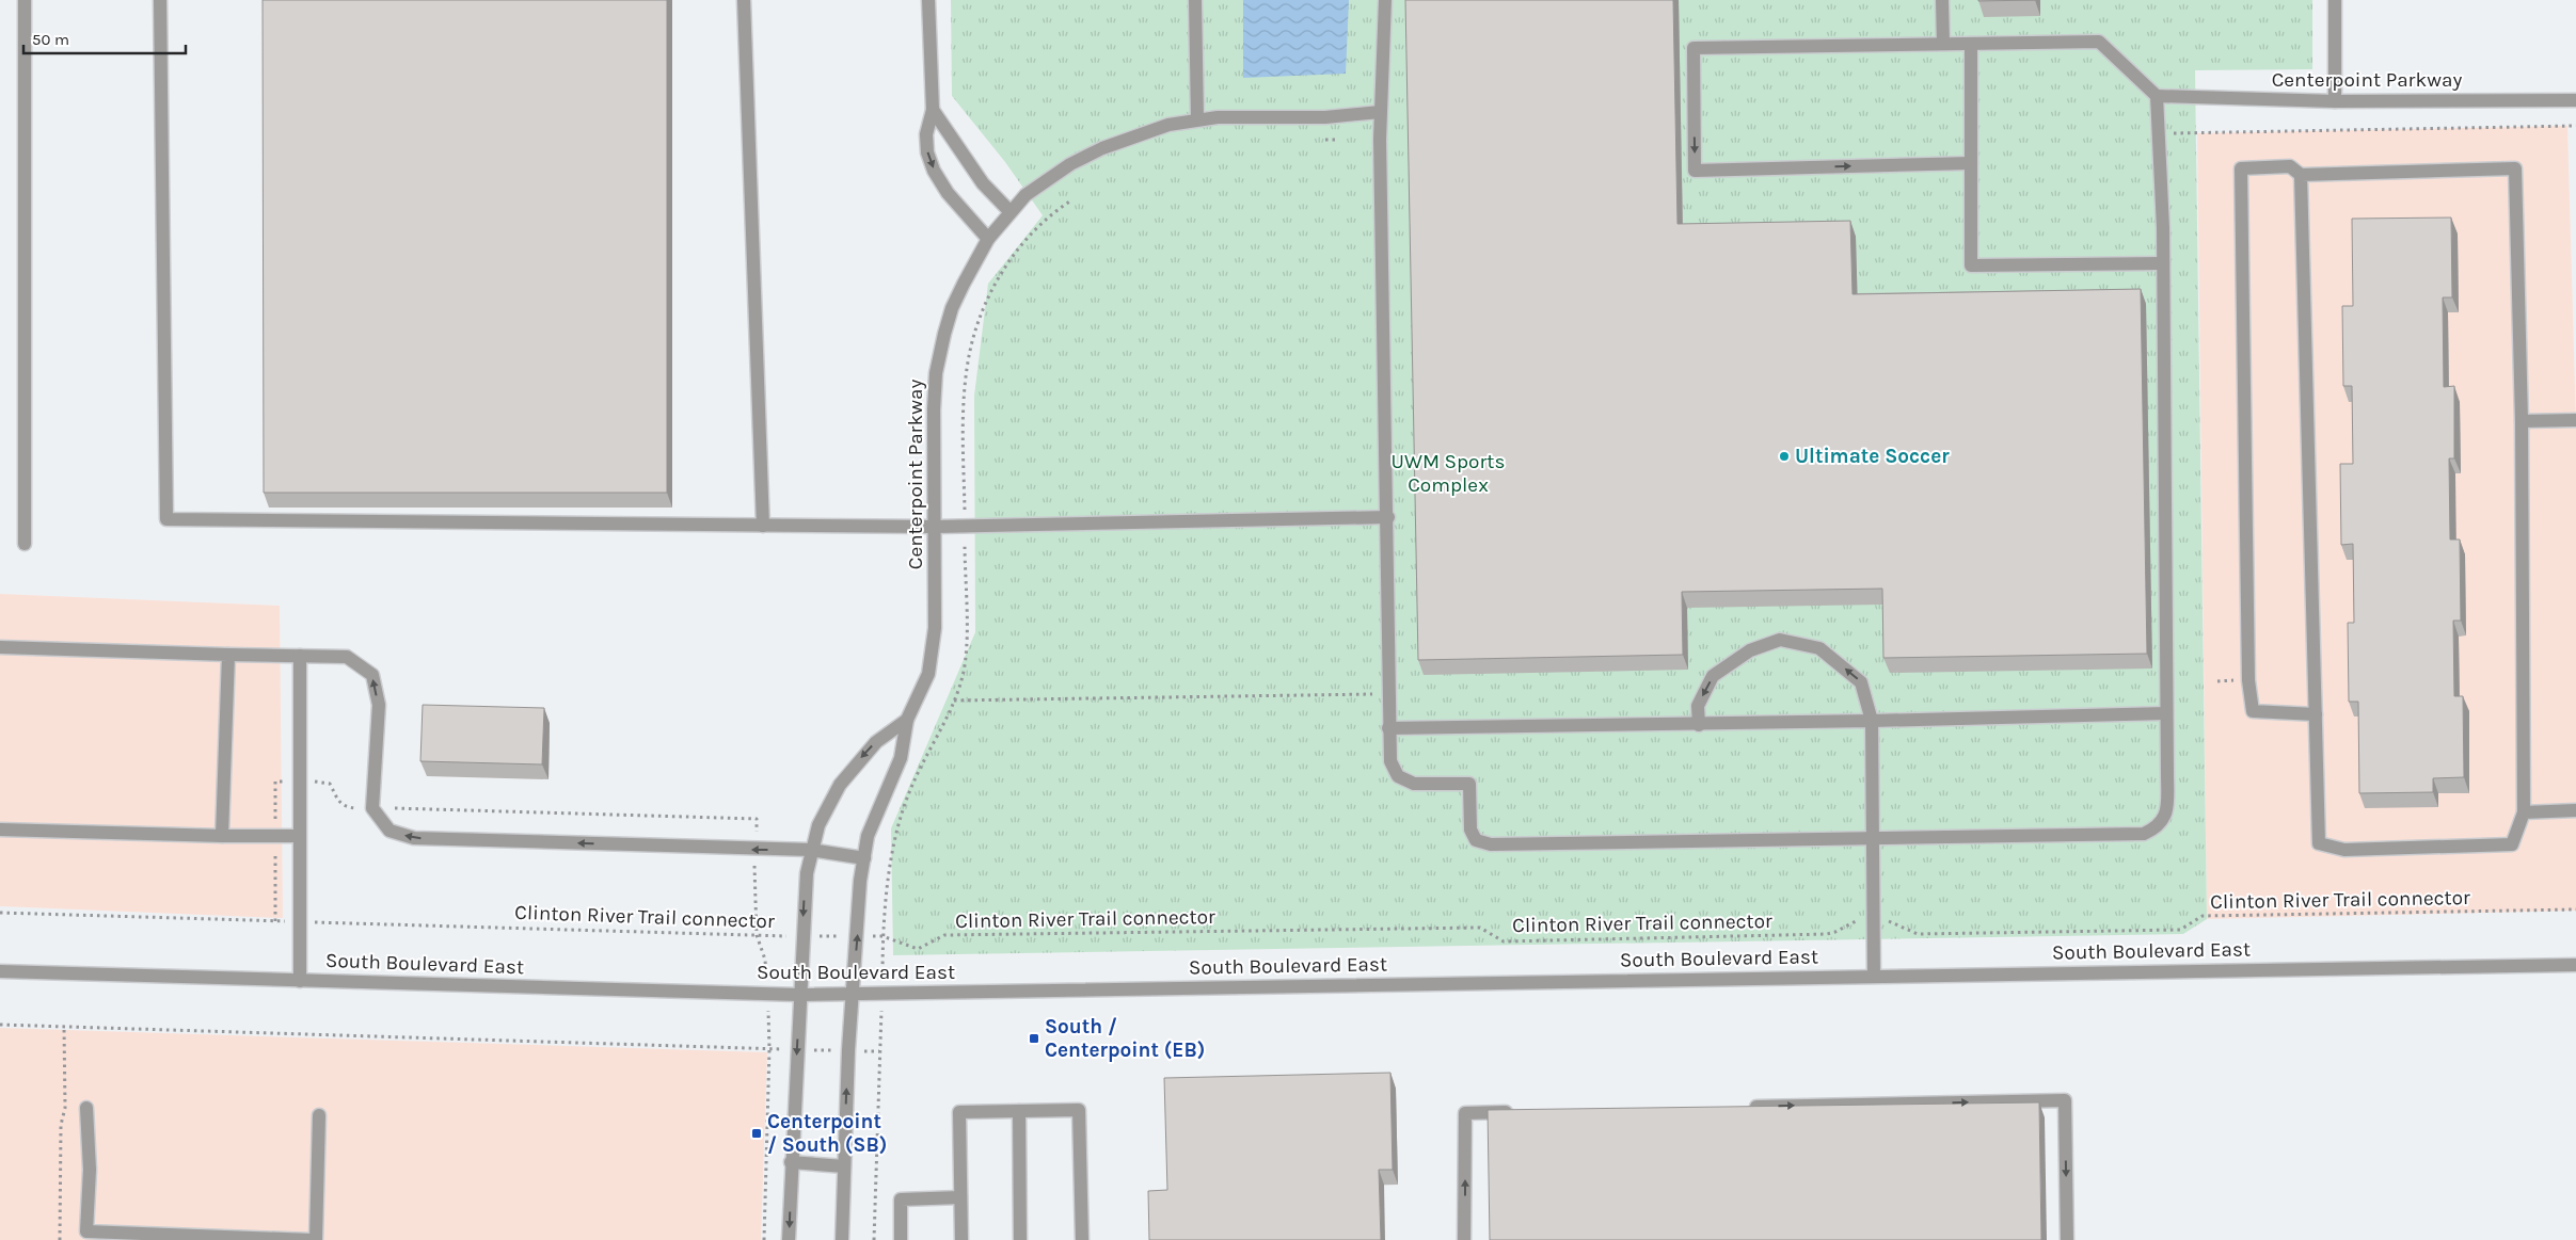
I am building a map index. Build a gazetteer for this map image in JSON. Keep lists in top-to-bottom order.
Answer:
{
  "streets": {
    "street": ["Centerpoint Parkway", "South Boulevard East"],
    "path": ["Clinton River Trail connector"]
  },
  "crossings": [
    ["Centerpoint Parkway", "Clinton River Trail connector"],
    ["Centerpoint Parkway", "South Boulevard East"]
  ],
  "parks": ["UWM Sports Complex"],
  "places": {
    "other": ["Ultimate Soccer"],
    "transit": ["South / Centerpoint (EB)", "Centerpoint / South (SB)"]
  },
  "scale_bar": "50 m"
}
